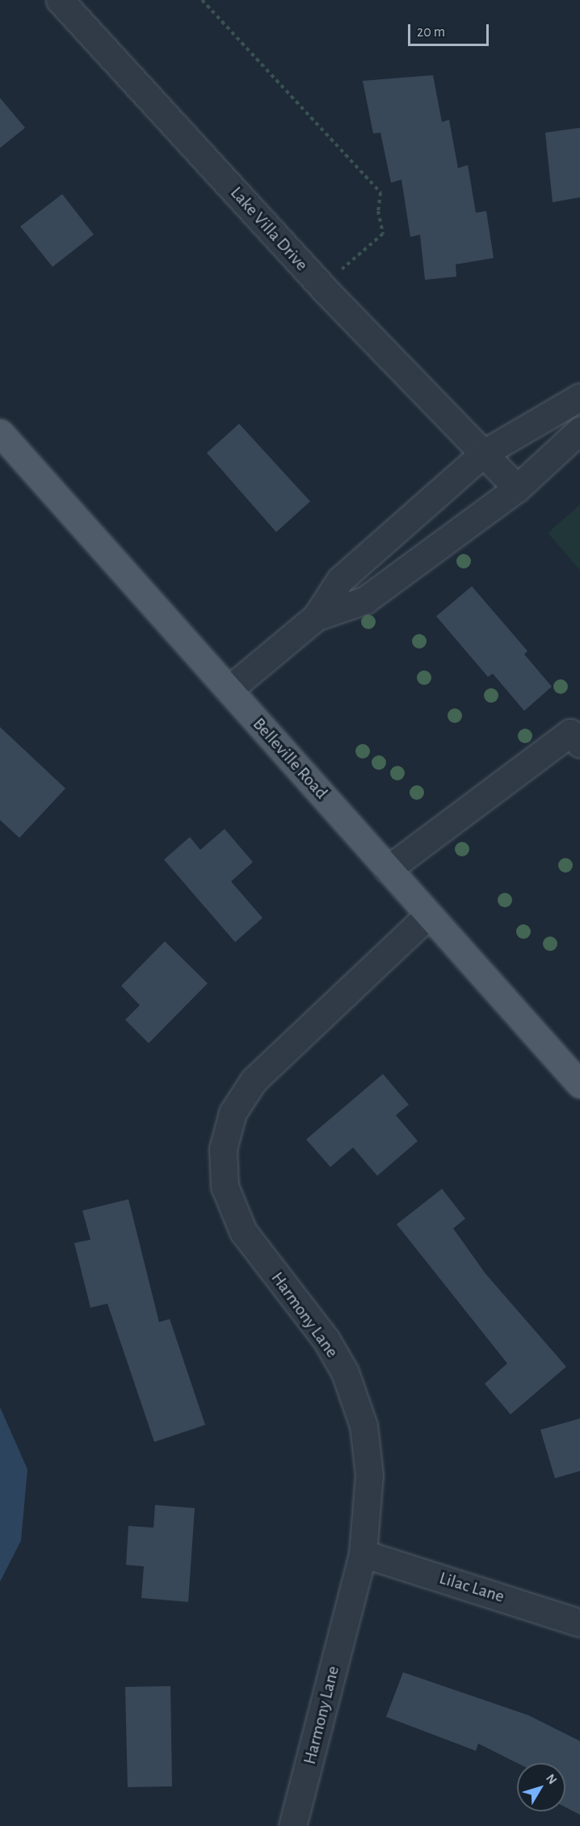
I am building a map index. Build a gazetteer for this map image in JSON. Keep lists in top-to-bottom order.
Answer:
{
  "streets": {
    "main road": ["Belleville Road"],
    "street": ["Lake Villa Drive", "Harmony Lane", "Lilac Lane"]
  },
  "crossings": [
    ["Belleville Road", "Harmony Lane"],
    ["Harmony Lane", "Lilac Lane"]
  ],
  "scale_bar": "20 m",
  "north": "top right"
}
